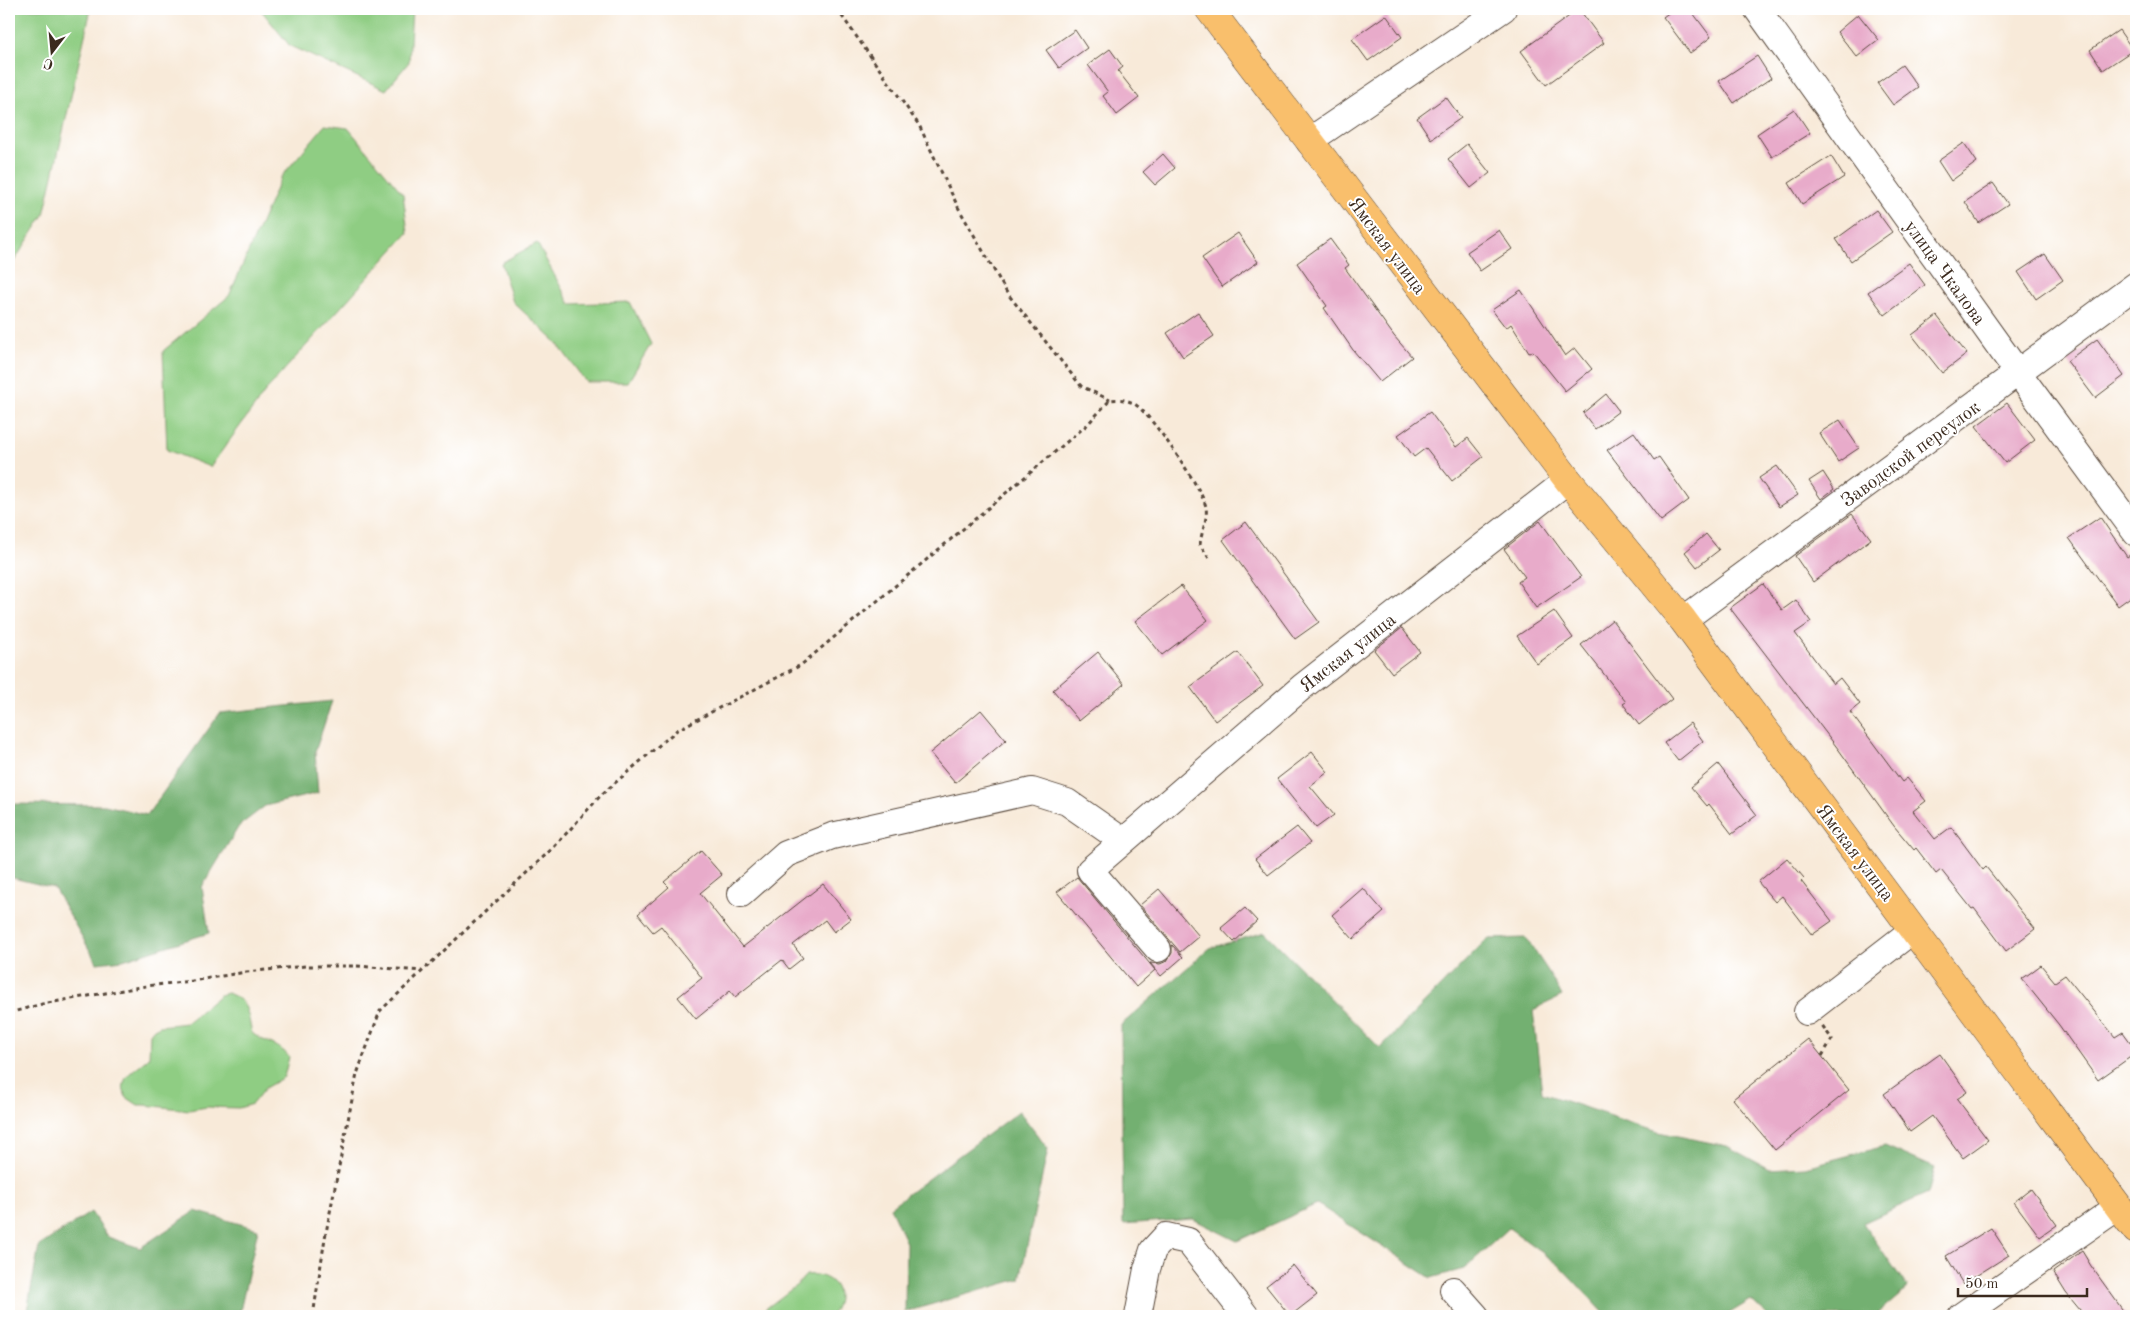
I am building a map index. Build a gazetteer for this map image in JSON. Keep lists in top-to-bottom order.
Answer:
{
  "streets": {
    "highway": ["Ямская улица"],
    "street": ["улица Чкалова", "Заводской переулок"]
  },
  "crossings": [
    ["Ямская улица", "Заводской переулок"],
    ["улица Чкалова", "Заводской переулок"]
  ],
  "scale_bar": "50 m",
  "north": "bottom"
}
